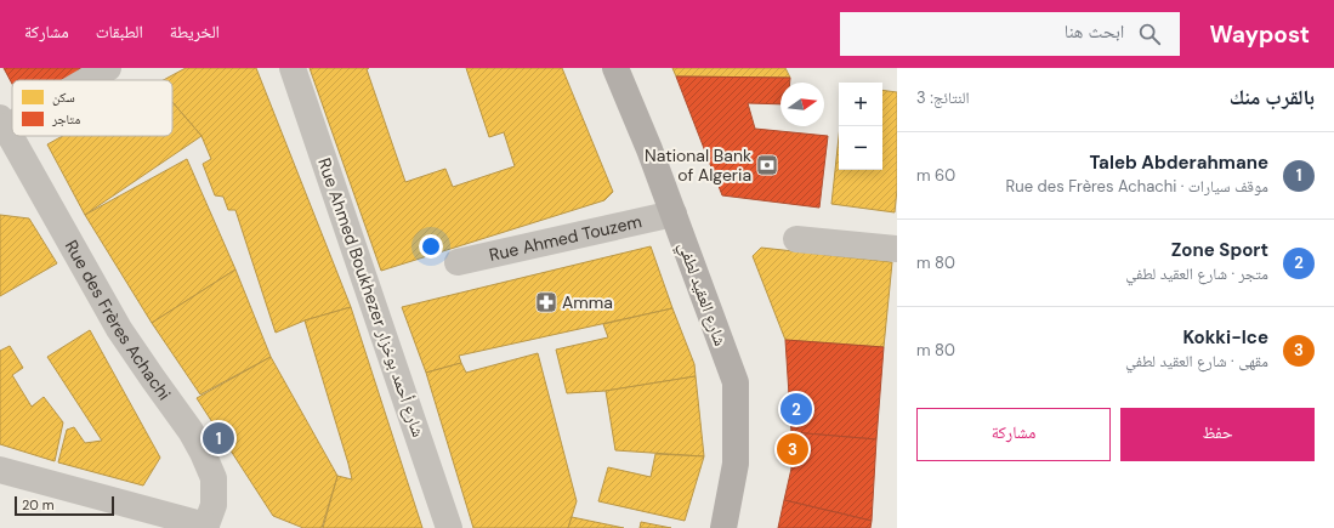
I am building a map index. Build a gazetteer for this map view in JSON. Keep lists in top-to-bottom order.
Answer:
{
  "streets": {
    "main road": ["شارع العقيد لطفي"],
    "street": ["Rue Ahmed Touzem", "Rue Ahmed Boukhezer شارع أحمد بوخزار", "Rue des Frères Achachi"]
  },
  "crossings": [
    ["Rue Ahmed Touzem", "شارع العقيد لطفي"]
  ],
  "places": {
    "bank": ["National Bank of Algeria"],
    "pharmacy": ["Amma"]
  },
  "legend": ["سكن", "متاجر"],
  "scale_bar": "20 m",
  "north": "right",
  "page": {
    "header": "Waypost",
    "search": "ابحث هنا",
    "nav": ["الخريطة", "الطبقات", "مشاركة"],
    "heading": ["بالقرب منك", "النتائج: 3"],
    "map_buttons": ["+", "−"],
    "list": [
      {
        "mark": "1",
        "name": "Taleb Abderahmane",
        "note": "موقف سيارات · Rue des Frères Achachi",
        "value": "60 m"
      },
      {
        "mark": "2",
        "name": "Zone Sport",
        "note": "متجر · شارع العقيد لطفي",
        "value": "80 m"
      },
      {
        "mark": "3",
        "name": "Kokki-Ice",
        "note": "مقهى · شارع العقيد لطفي",
        "value": "80 m"
      }
    ],
    "pins": ["2", "1", "3"],
    "buttons": ["حفظ", "مشاركة"],
    "scale": "20 m"
  }
}
